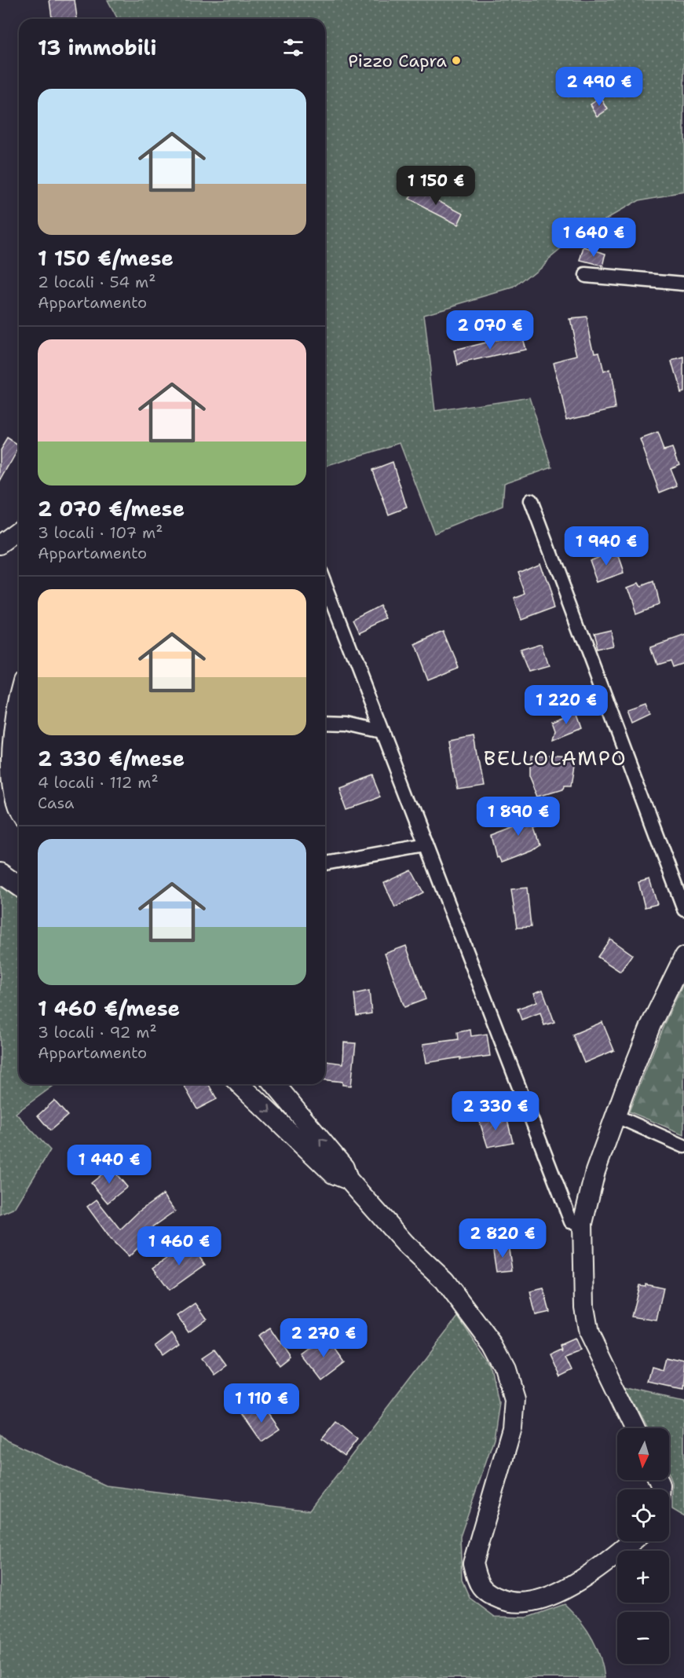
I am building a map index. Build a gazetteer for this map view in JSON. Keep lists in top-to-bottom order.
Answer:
{
  "districts": ["BELLOLAMPO"],
  "places": ["Pizzo Capra"],
  "north": "bottom",
  "page": {
    "heading": "13 immobili",
    "price": [
      "2 490 €",
      "1 150 €",
      "1 640 €",
      "2 070 €",
      "1 940 €",
      "1 220 €",
      "1 890 €",
      "2 330 €",
      "1 440 €",
      "2 820 €",
      "1 460 €",
      "2 270 €",
      "1 110 €"
    ],
    "list": [
      {
        "name": "1 150 €/mese",
        "note": "2 locali · 54 m² · Appartamento"
      },
      {
        "name": "2 070 €/mese",
        "note": "3 locali · 107 m² · Appartamento"
      },
      {
        "name": "2 330 €/mese",
        "note": "4 locali · 112 m² · Casa"
      },
      {
        "name": "1 460 €/mese",
        "note": "3 locali · 92 m² · Appartamento"
      }
    ],
    "map_buttons": ["+", "−"]
  }
}
